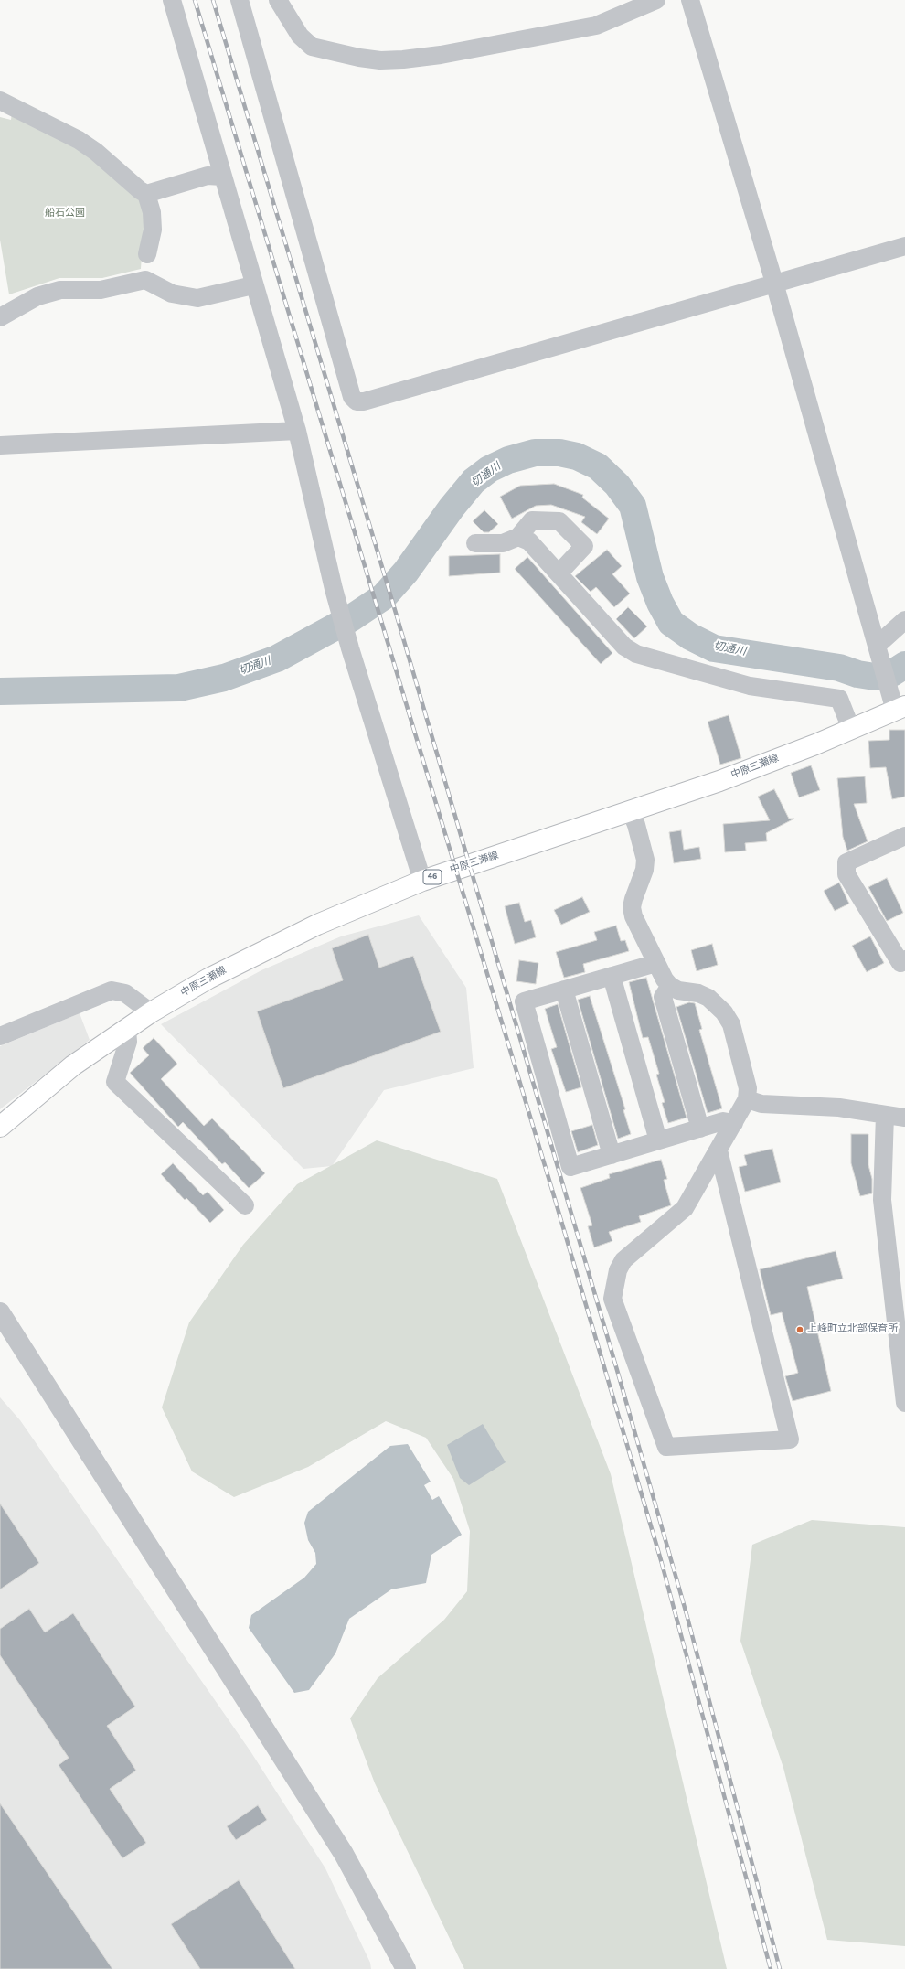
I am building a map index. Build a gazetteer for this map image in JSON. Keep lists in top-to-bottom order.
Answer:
{
  "streets": {
    "main road": ["中原三瀬線", "46"]
  },
  "water": ["切通川"],
  "parks": ["船石公園"],
  "places": ["上峰町立北部保育所"]
}
